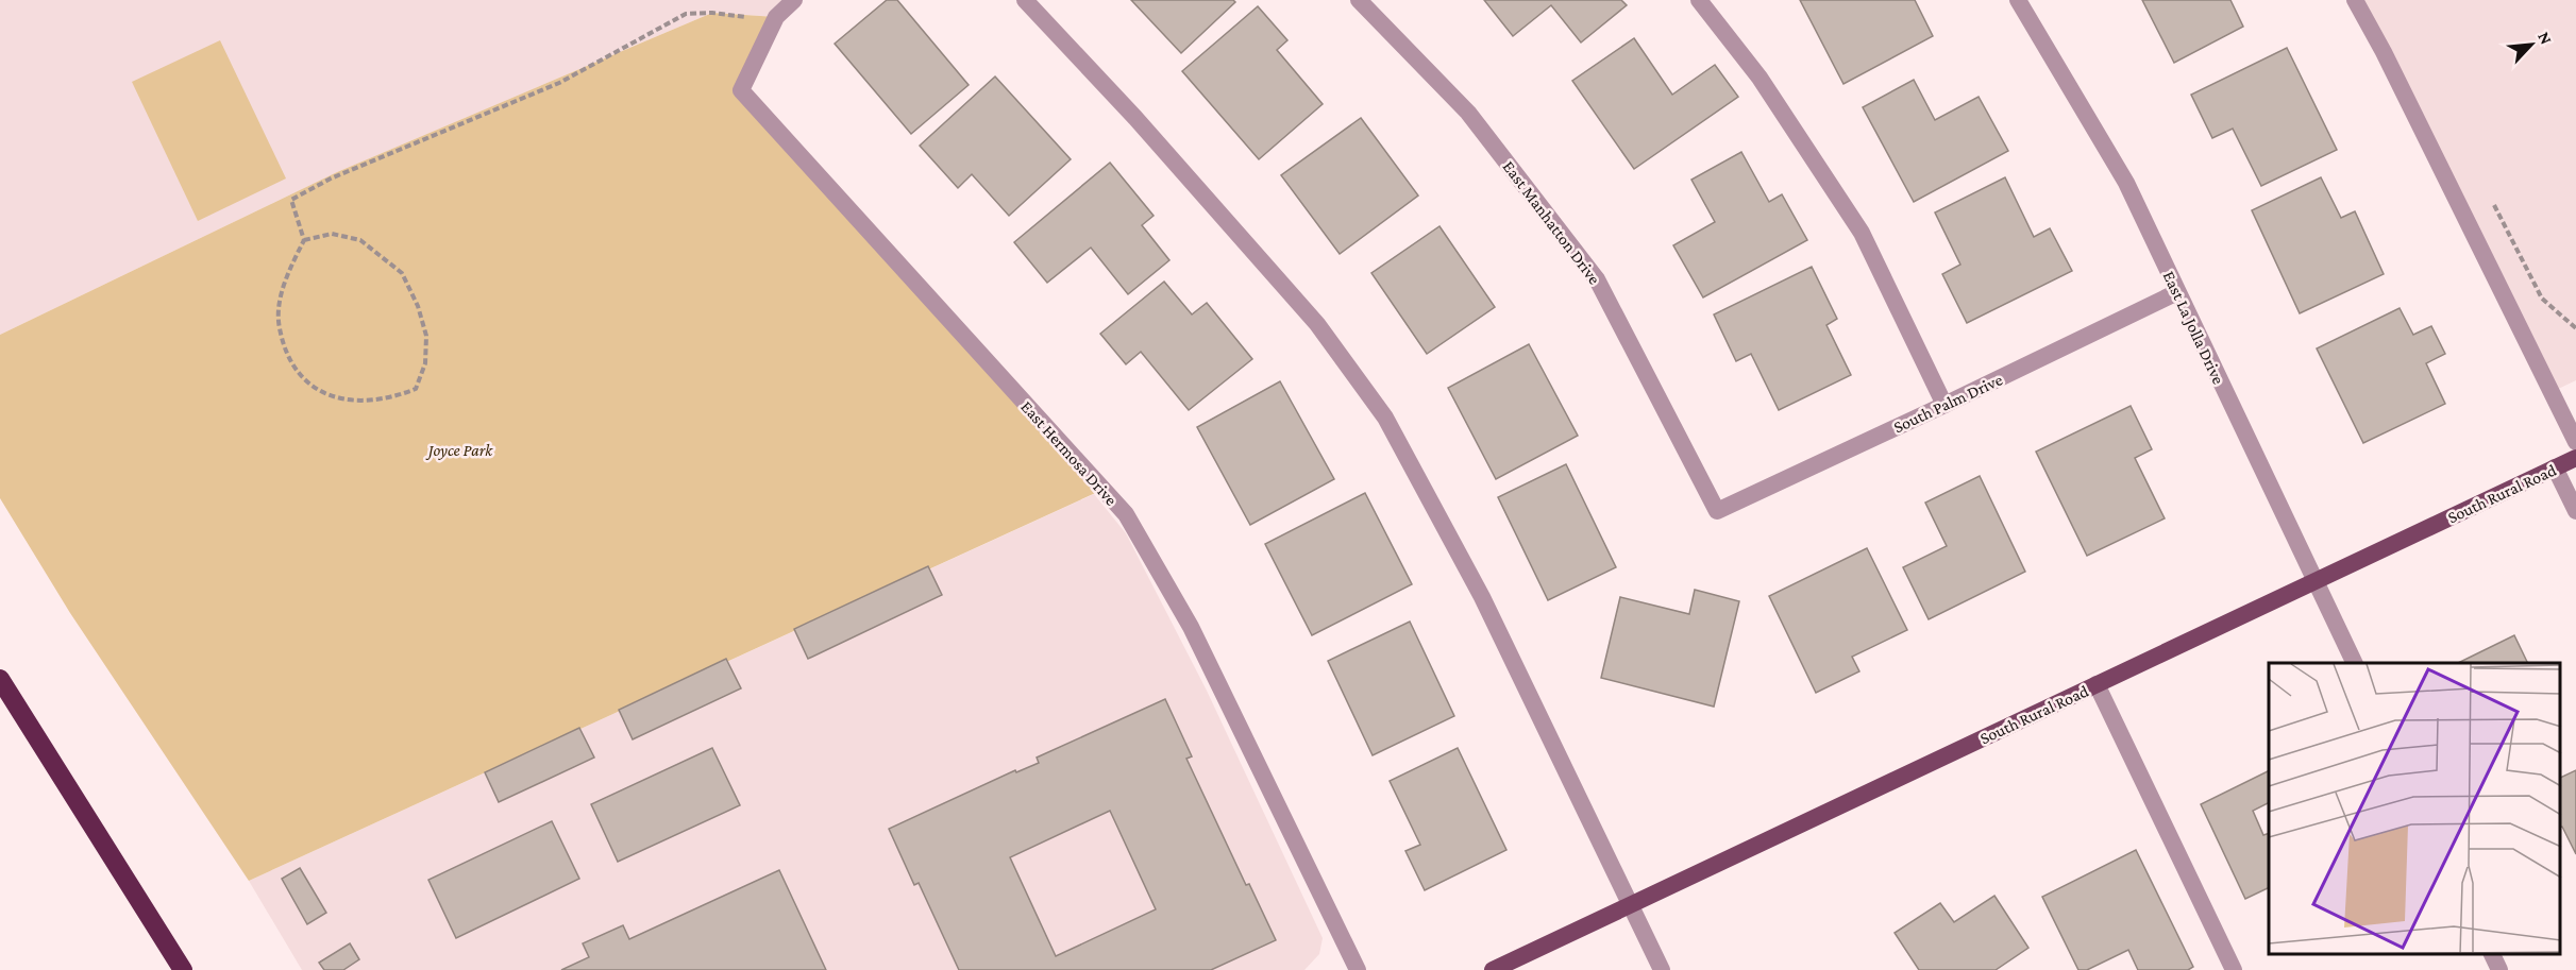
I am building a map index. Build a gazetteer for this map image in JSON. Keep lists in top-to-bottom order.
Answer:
{
  "streets": {
    "main road": ["South Rural Road"],
    "street": [
      "East Manhatton Drive",
      "East La Jolla Drive",
      "South Palm Drive",
      "East Hermosa Drive"
    ]
  },
  "crossings": [
    ["East Manhatton Drive", "South Palm Drive"],
    ["East La Jolla Drive", "South Palm Drive"],
    ["East La Jolla Drive", "South Rural Road"]
  ],
  "parks": ["Joyce Park"],
  "north": "top right"
}
